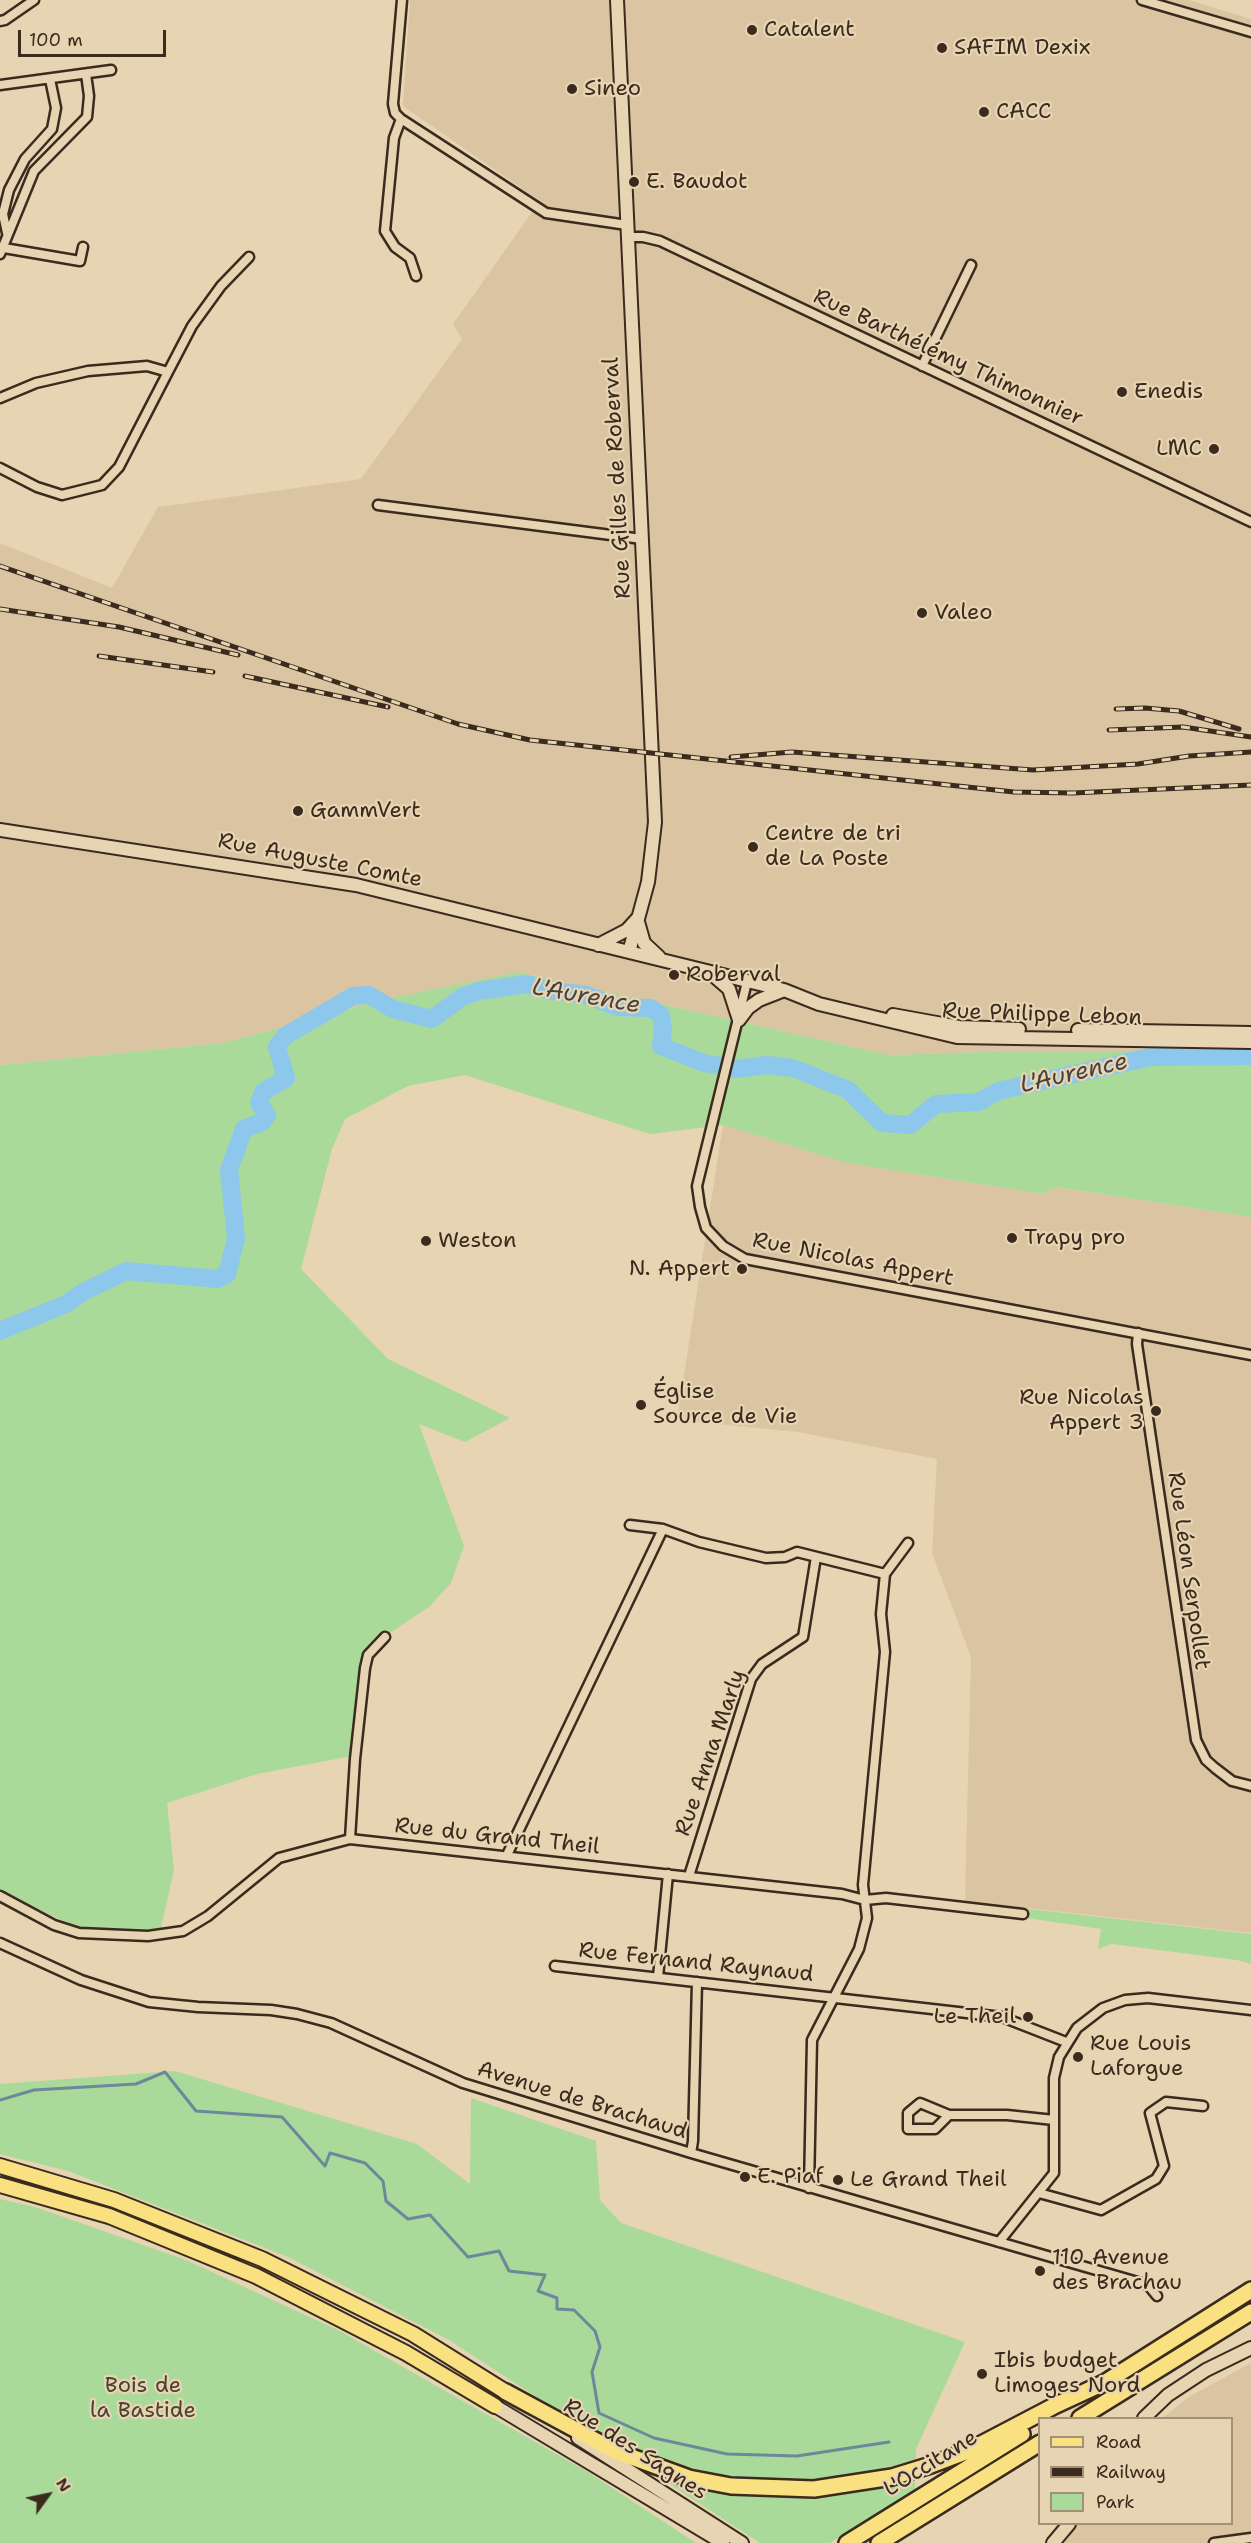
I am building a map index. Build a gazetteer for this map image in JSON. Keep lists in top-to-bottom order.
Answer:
{
  "streets": {
    "highway": ["L'Occitane"],
    "street": [
      "Rue Barthélémy Thimonnier",
      "Rue Gilles de Roberval",
      "Rue Auguste Comte",
      "Rue Philippe Lebon",
      "Rue Nicolas Appert",
      "Rue Léon Serpollet",
      "Rue Anna Marly",
      "Rue du Grand Theil",
      "Rue Fernand Raynaud",
      "Avenue de Brachaud",
      "Rue des Sagnes"
    ]
  },
  "crossings": [
    ["Rue Barthélémy Thimonnier", "Rue Gilles de Roberval"],
    ["Rue Gilles de Roberval", "Rue Auguste Comte"],
    ["Rue Gilles de Roberval", "Rue Philippe Lebon"],
    ["Rue Auguste Comte", "Rue Philippe Lebon"],
    ["Rue Philippe Lebon", "Rue Nicolas Appert"],
    ["Rue Nicolas Appert", "Rue Léon Serpollet"],
    ["Rue Anna Marly", "Rue du Grand Theil"]
  ],
  "water": ["L'Aurence"],
  "parks": ["Bois de la Bastide"],
  "places": [
    "Catalent",
    "SAFIM Dexix",
    "Sineo",
    "CACC",
    "E. Baudot",
    "Enedis",
    "LMC",
    "Valeo",
    "GammVert",
    "Centre de tri de La Poste",
    "Roberval",
    "Trapy pro",
    "Weston",
    "N. Appert",
    "Église Source de Vie",
    "Rue Nicolas Appert 3",
    "Le Theil",
    "Rue Louis Laforgue",
    "E. Piaf",
    "Le Grand Theil",
    "110 Avenue des Brachau",
    "Ibis budget Limoges Nord"
  ],
  "legend": ["Road", "Railway", "Park"],
  "scale_bar": "100 m",
  "north": "top right"
}
